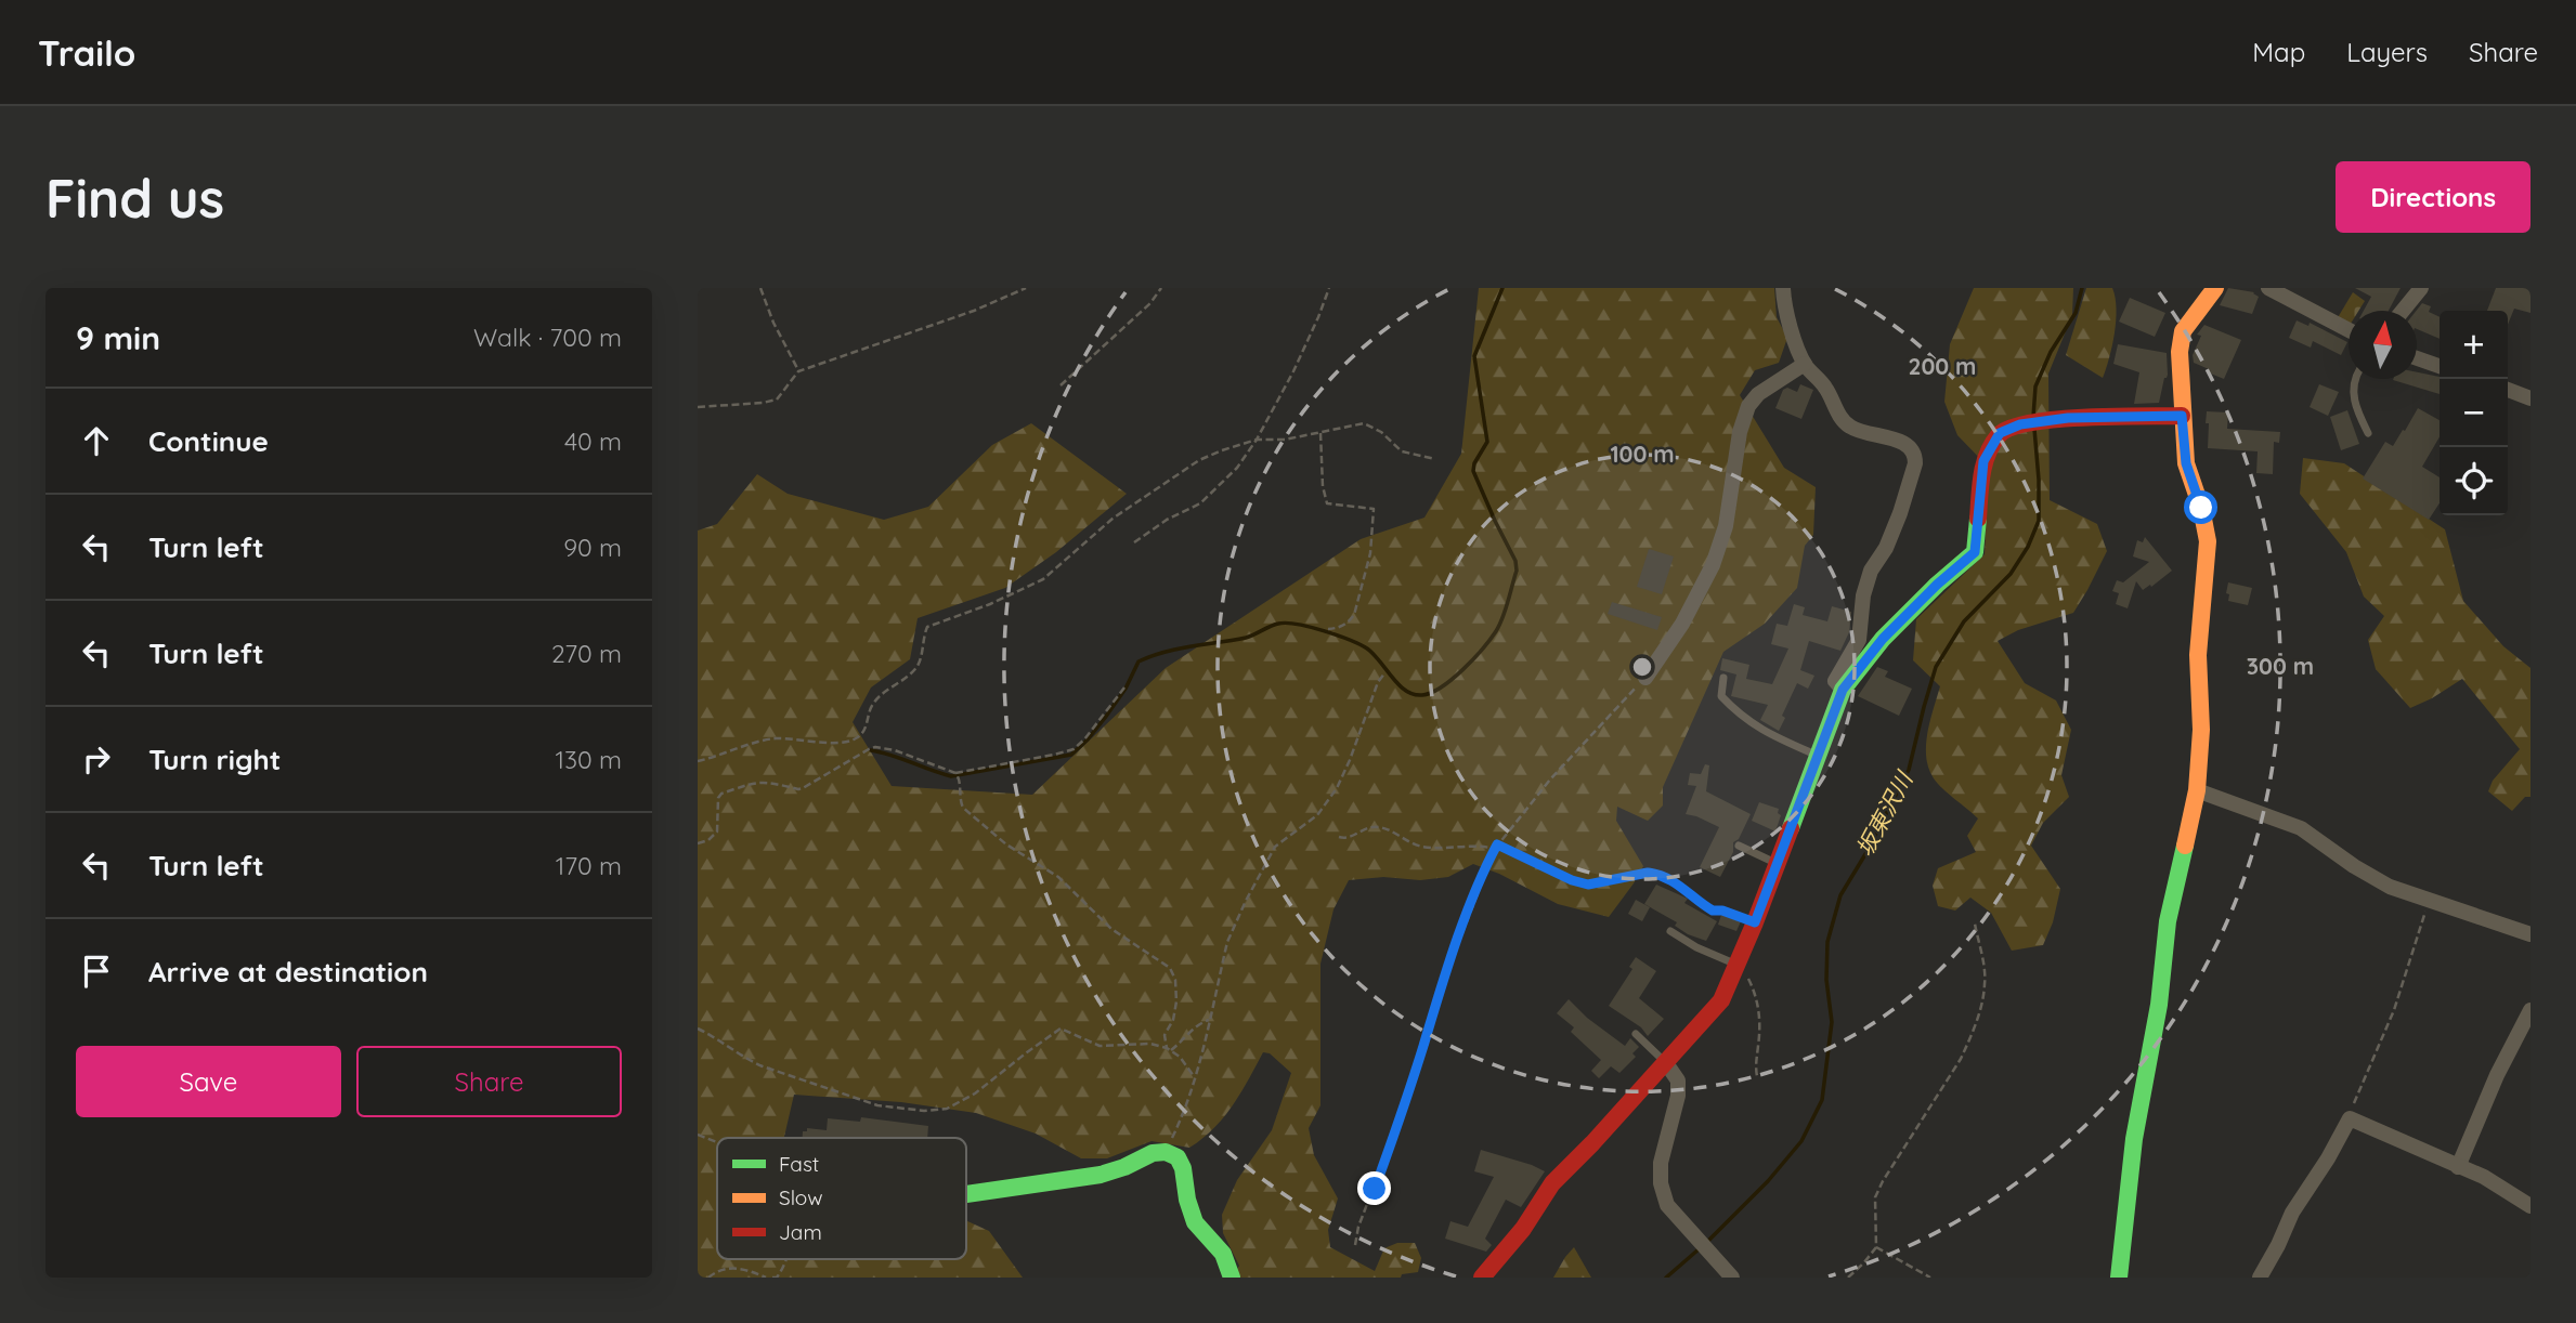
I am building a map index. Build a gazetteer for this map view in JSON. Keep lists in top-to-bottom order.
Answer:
{
  "water": ["坂東沢川"],
  "legend": ["Fast", "Slow", "Jam"],
  "north": "top",
  "page": {
    "header": "Trailo",
    "nav": ["Map", "Layers", "Share"],
    "buttons": [
      "Directions",
      ["Save", "Share"]
    ],
    "title": "Find us",
    "heading": ["9 min", "Walk · 700 m"],
    "map_buttons": ["+", "−"],
    "list": [
      ["Continue", "40 m"],
      ["Turn left", "90 m"],
      ["Turn left", "270 m"],
      ["Turn right", "130 m"],
      ["Turn left", "170 m"],
      "Arrive at destination"
    ]
  },
  "rings": ["200 m", "100 m", "300 m"]
}
